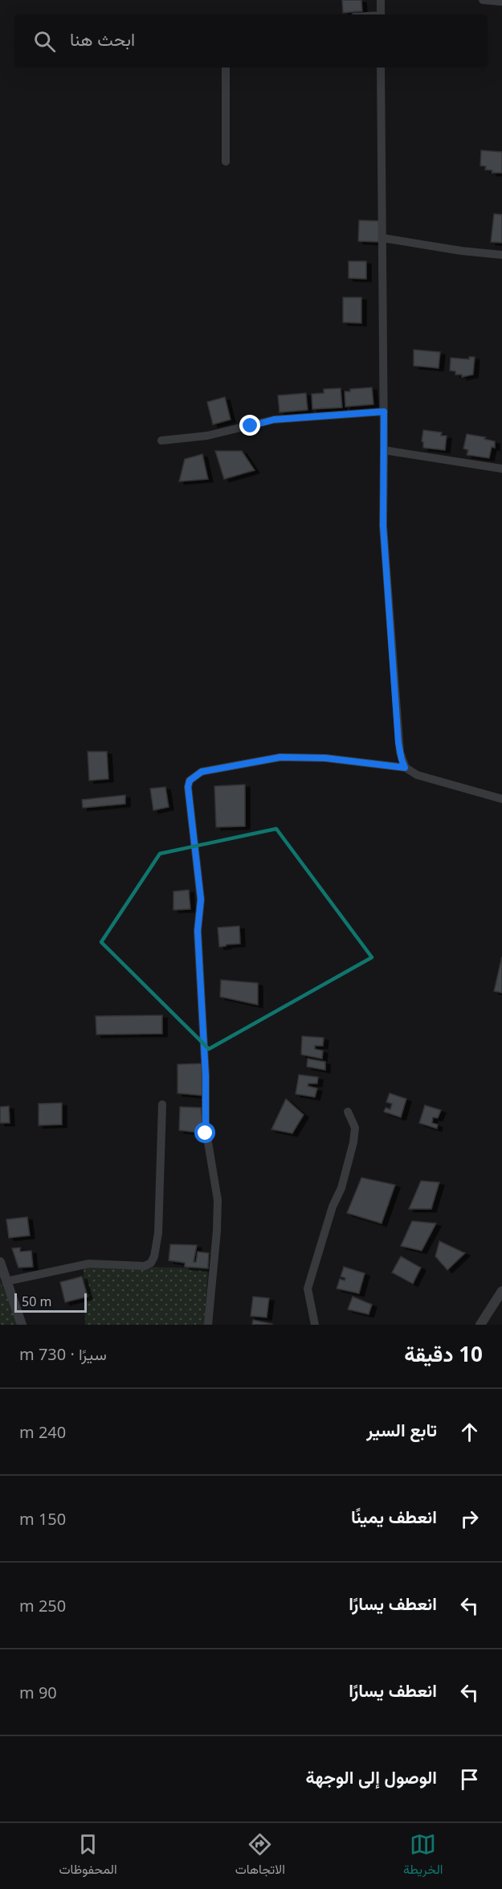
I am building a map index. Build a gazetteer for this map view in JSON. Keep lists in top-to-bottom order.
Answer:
{
  "scale_bar": "50 m",
  "page": {
    "search": "ابحث هنا",
    "scale": "50 m",
    "heading": ["10 دقيقة", "سيرًا · 730 m"],
    "list": [
      ["تابع السير", "240 m"],
      ["انعطف يمينًا", "150 m"],
      ["انعطف يسارًا", "250 m"],
      ["انعطف يسارًا", "90 m"],
      "الوصول إلى الوجهة"
    ],
    "nav": ["الخريطة", "الاتجاهات", "المحفوظات"]
  }
}
